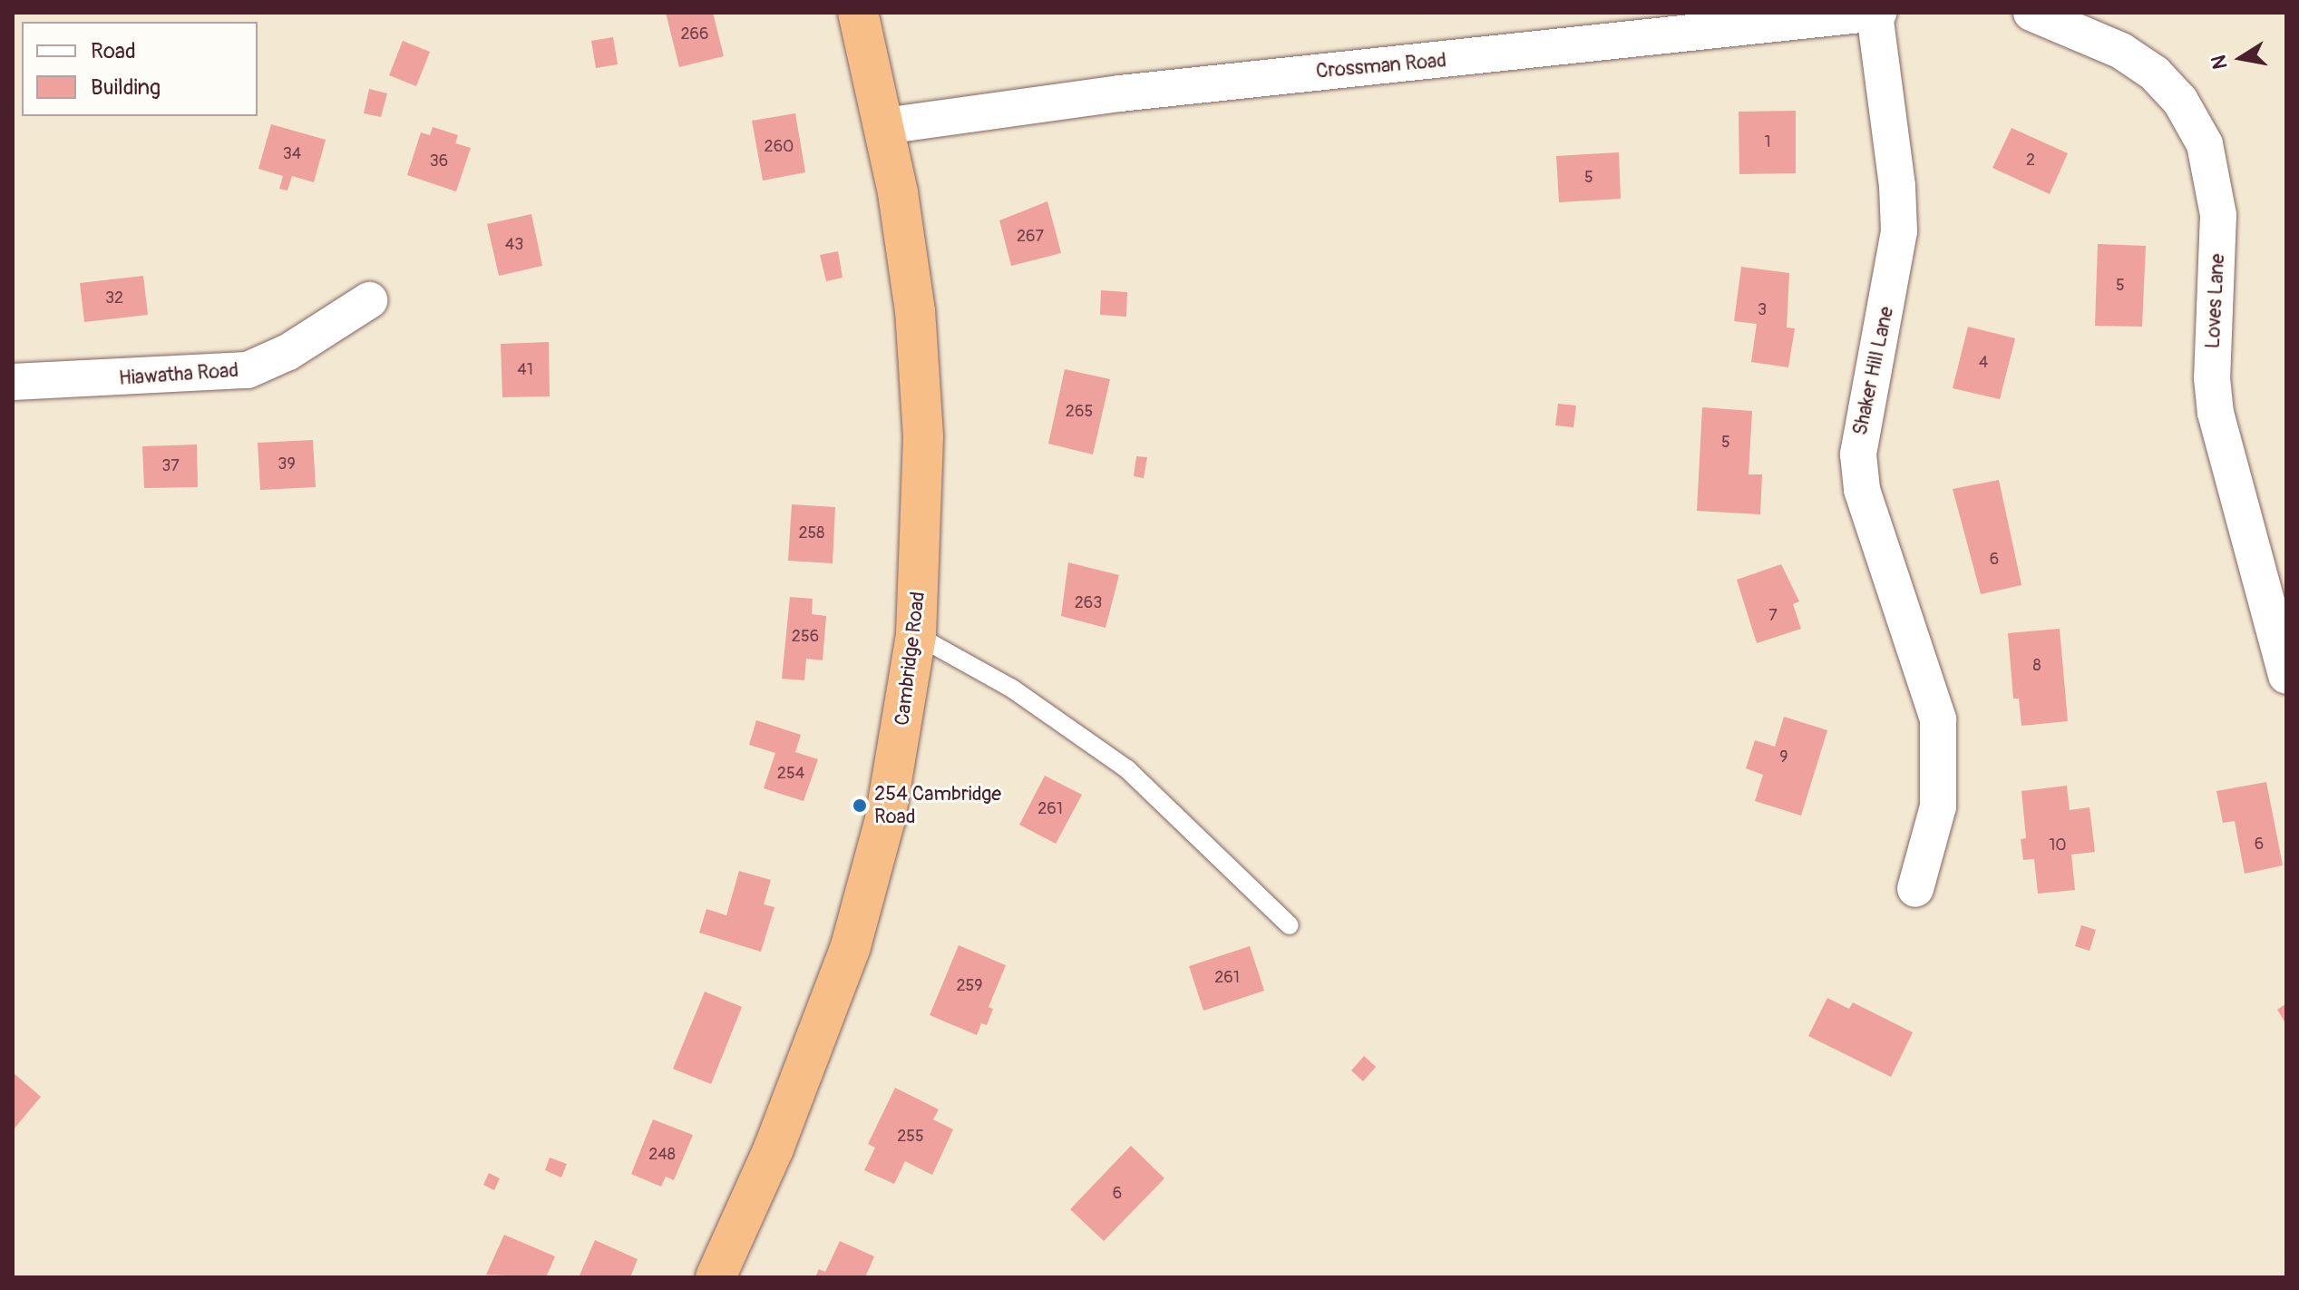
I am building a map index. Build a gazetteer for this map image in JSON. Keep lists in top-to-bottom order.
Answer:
{
  "streets": {
    "highway": ["Cambridge Road"],
    "street": [
      "Crossman Road",
      "Loves Lane",
      "Shaker Hill Lane",
      "Hiawatha Road"
    ]
  },
  "crossings": [
    ["Crossman Road", "Shaker Hill Lane"],
    ["Crossman Road", "Cambridge Road"]
  ],
  "places": ["254 Cambridge Road"],
  "house_numbers": [
    "266",
    "1",
    "260",
    "34",
    "2",
    "36",
    "5",
    "267",
    "43",
    "5",
    "32",
    "3",
    "4",
    "41",
    "265",
    "5",
    "39",
    "37",
    "258",
    "6",
    "263",
    "7",
    "256",
    "8",
    "9",
    "254",
    "261",
    "6",
    "10",
    "261",
    "259",
    "255",
    "248",
    "6"
  ],
  "legend": ["Road", "Building"],
  "north": "left"
}
